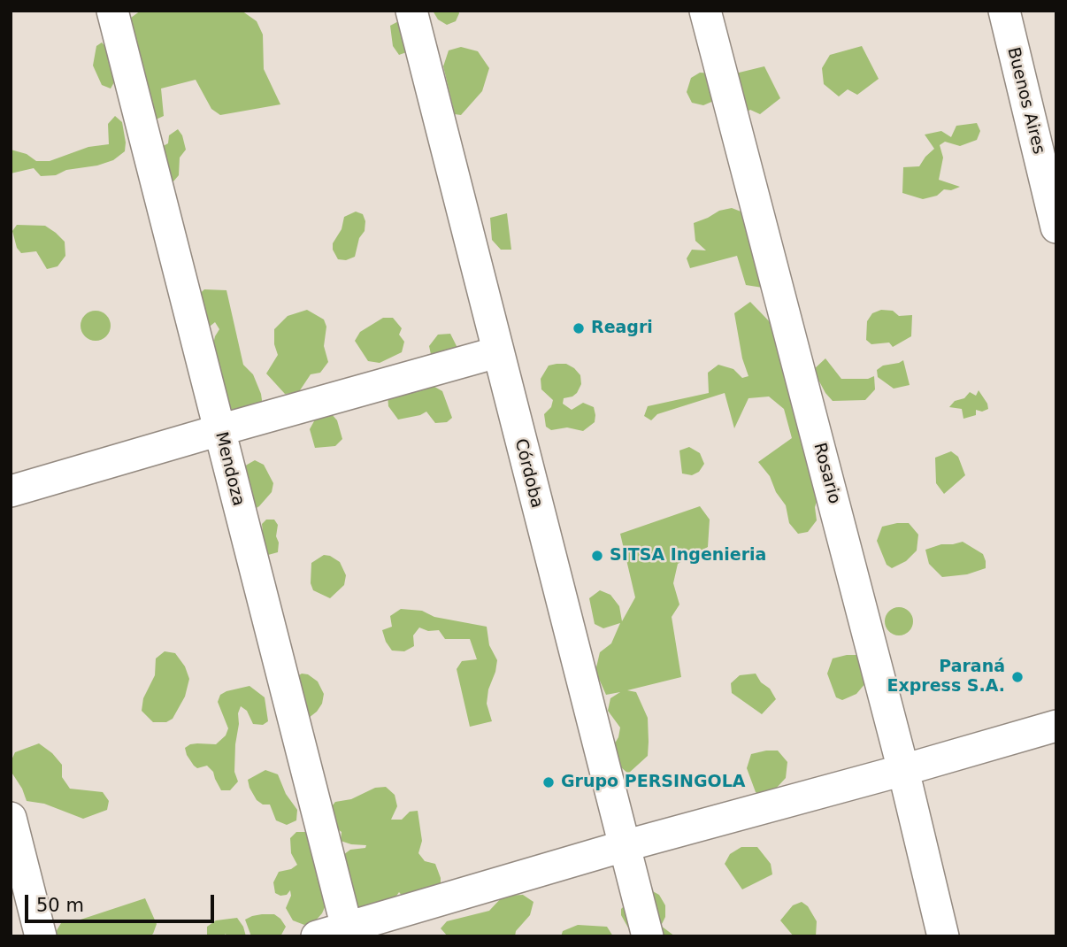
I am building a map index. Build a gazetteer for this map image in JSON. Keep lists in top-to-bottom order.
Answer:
{
  "streets": {
    "street": [
      "Buenos Aires",
      "Mendoza",
      "Córdoba",
      "Rosario"
    ]
  },
  "places": [
    "Reagri",
    "SITSA Ingenieria",
    "Paraná Express S.A.",
    "Grupo PERSINGOLA"
  ],
  "scale_bar": "50 m"
}
